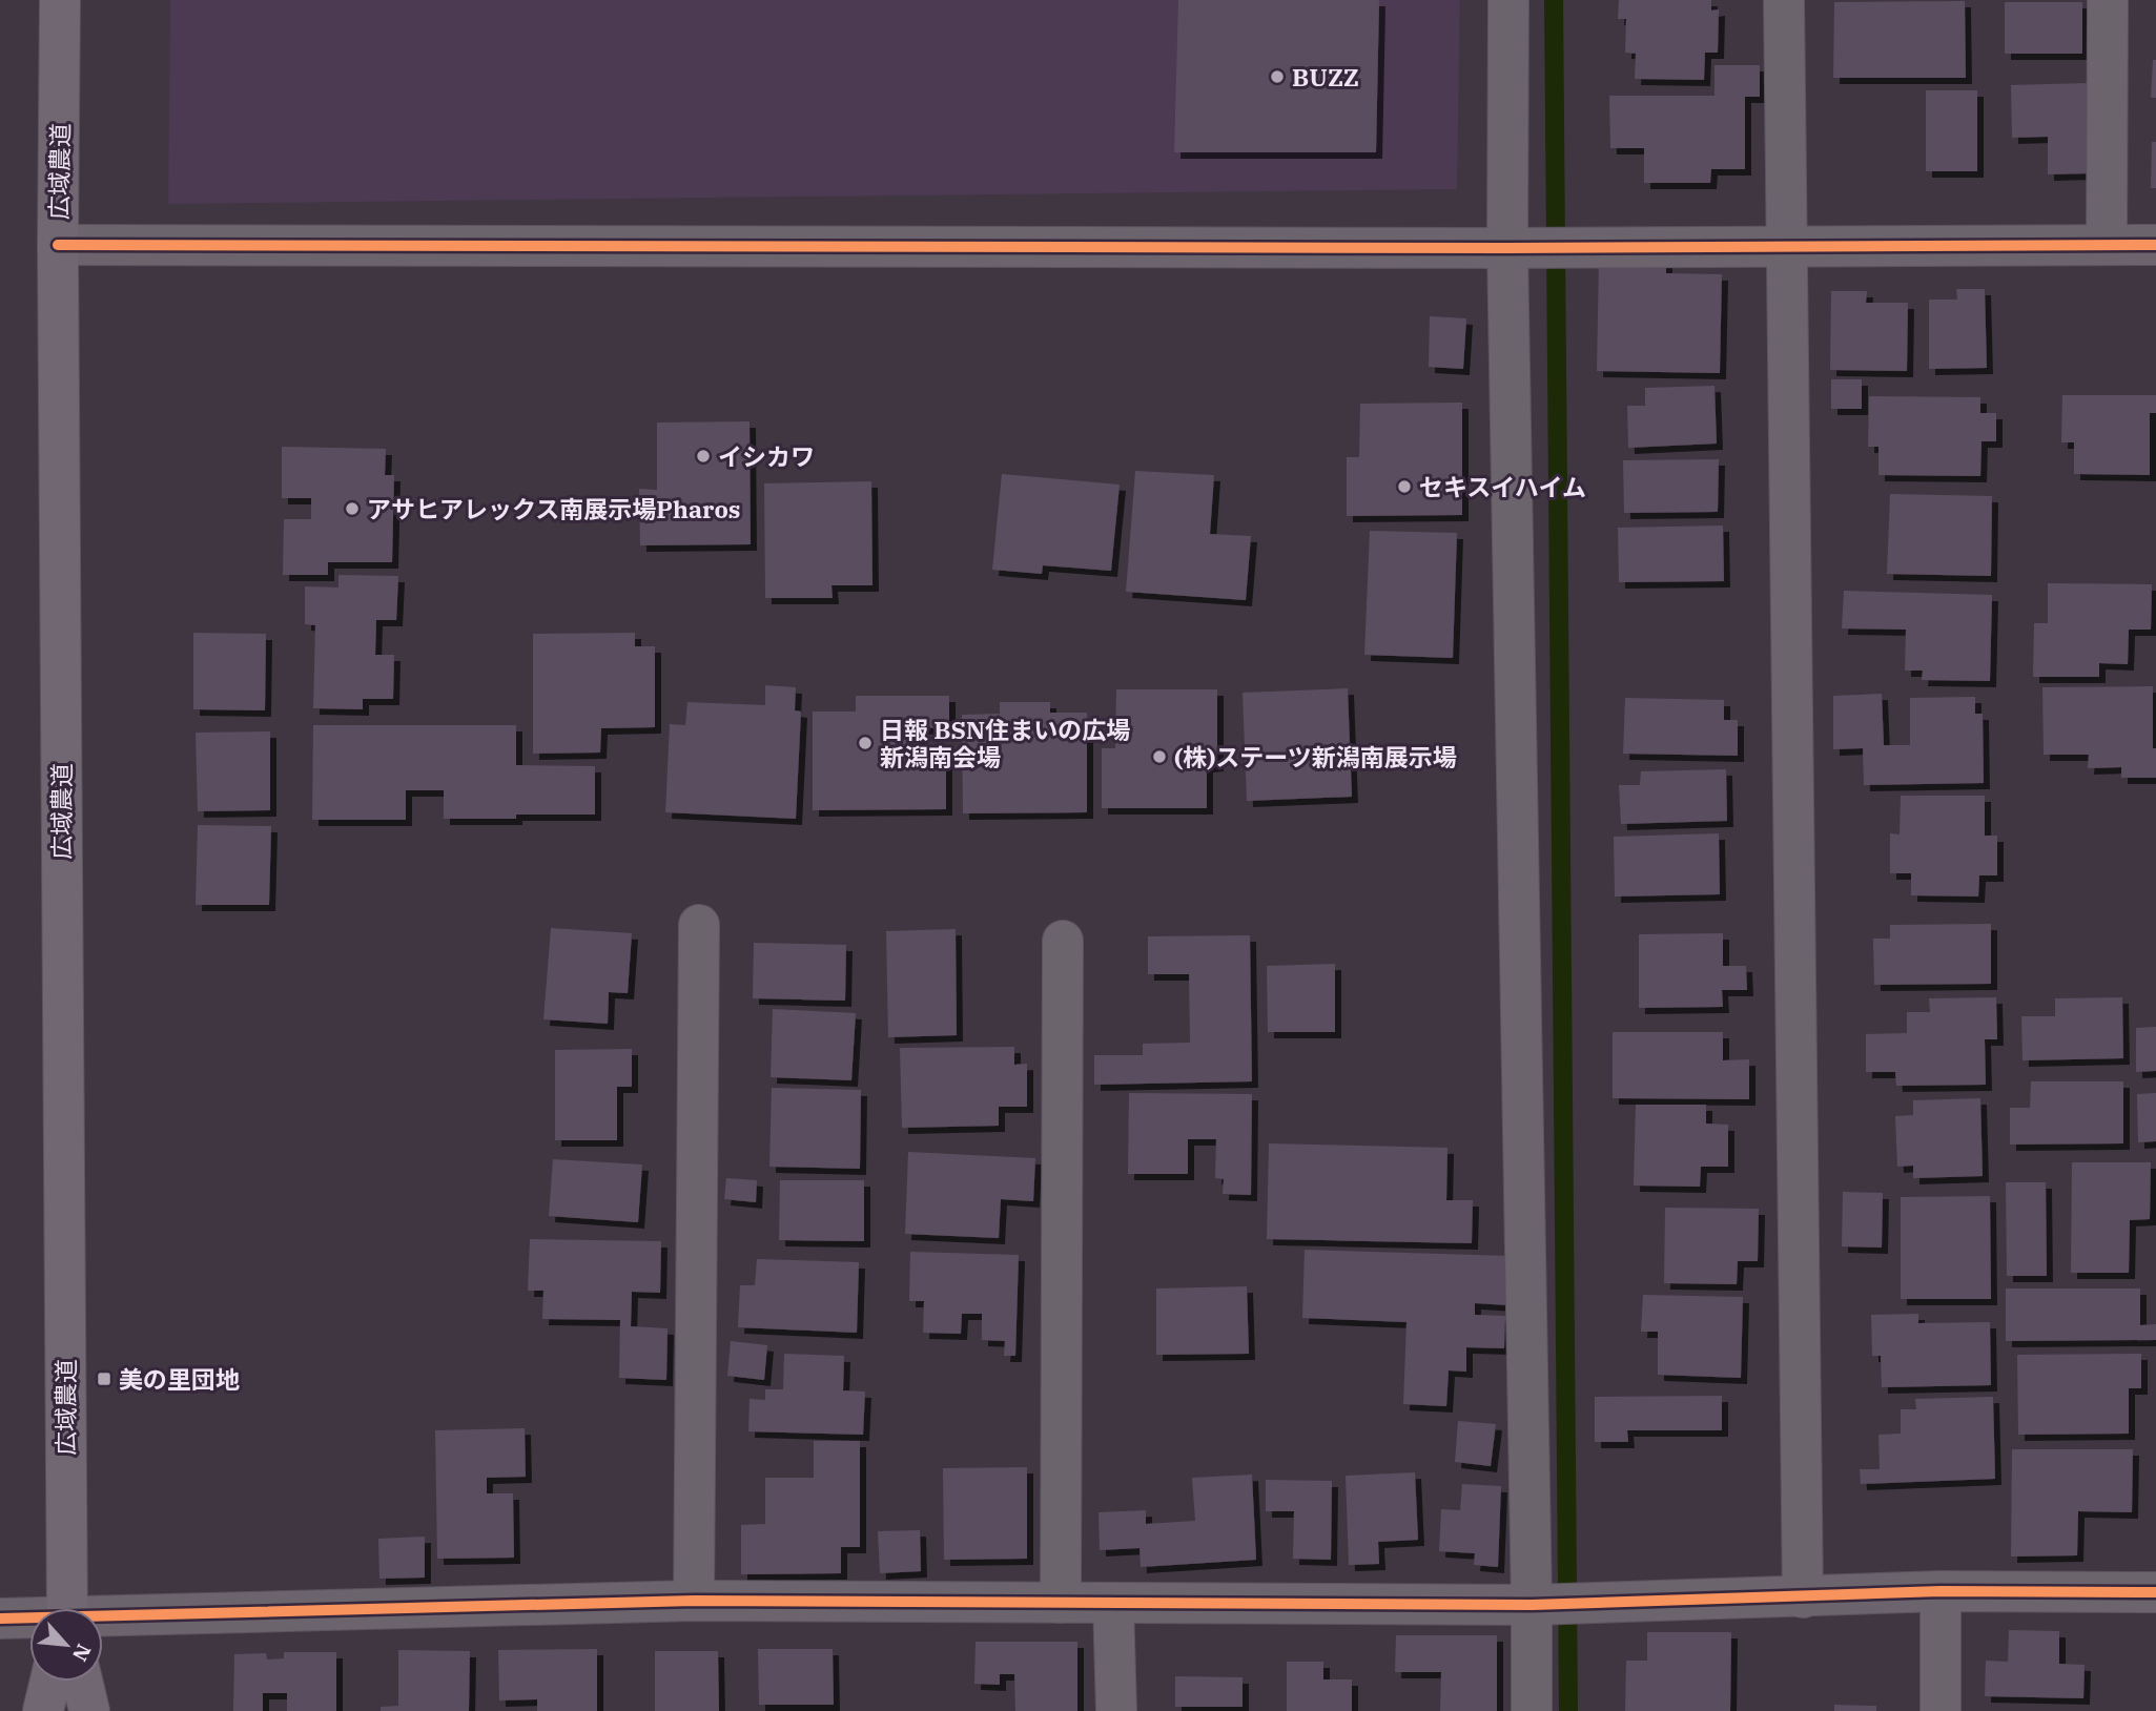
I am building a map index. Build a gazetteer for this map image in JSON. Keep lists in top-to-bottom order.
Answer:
{
  "streets": {
    "street": ["広域農道"]
  },
  "places": {
    "other": [
      "BUZZ",
      "イシカワ",
      "セキスイハイム",
      "アサヒアレックス南展示場Pharos",
      "日報 BSN住まいの広場 新潟南会場",
      "(株)ステーツ新潟南展示場"
    ],
    "transit": ["美の里団地"]
  },
  "north": "bottom right"
}
